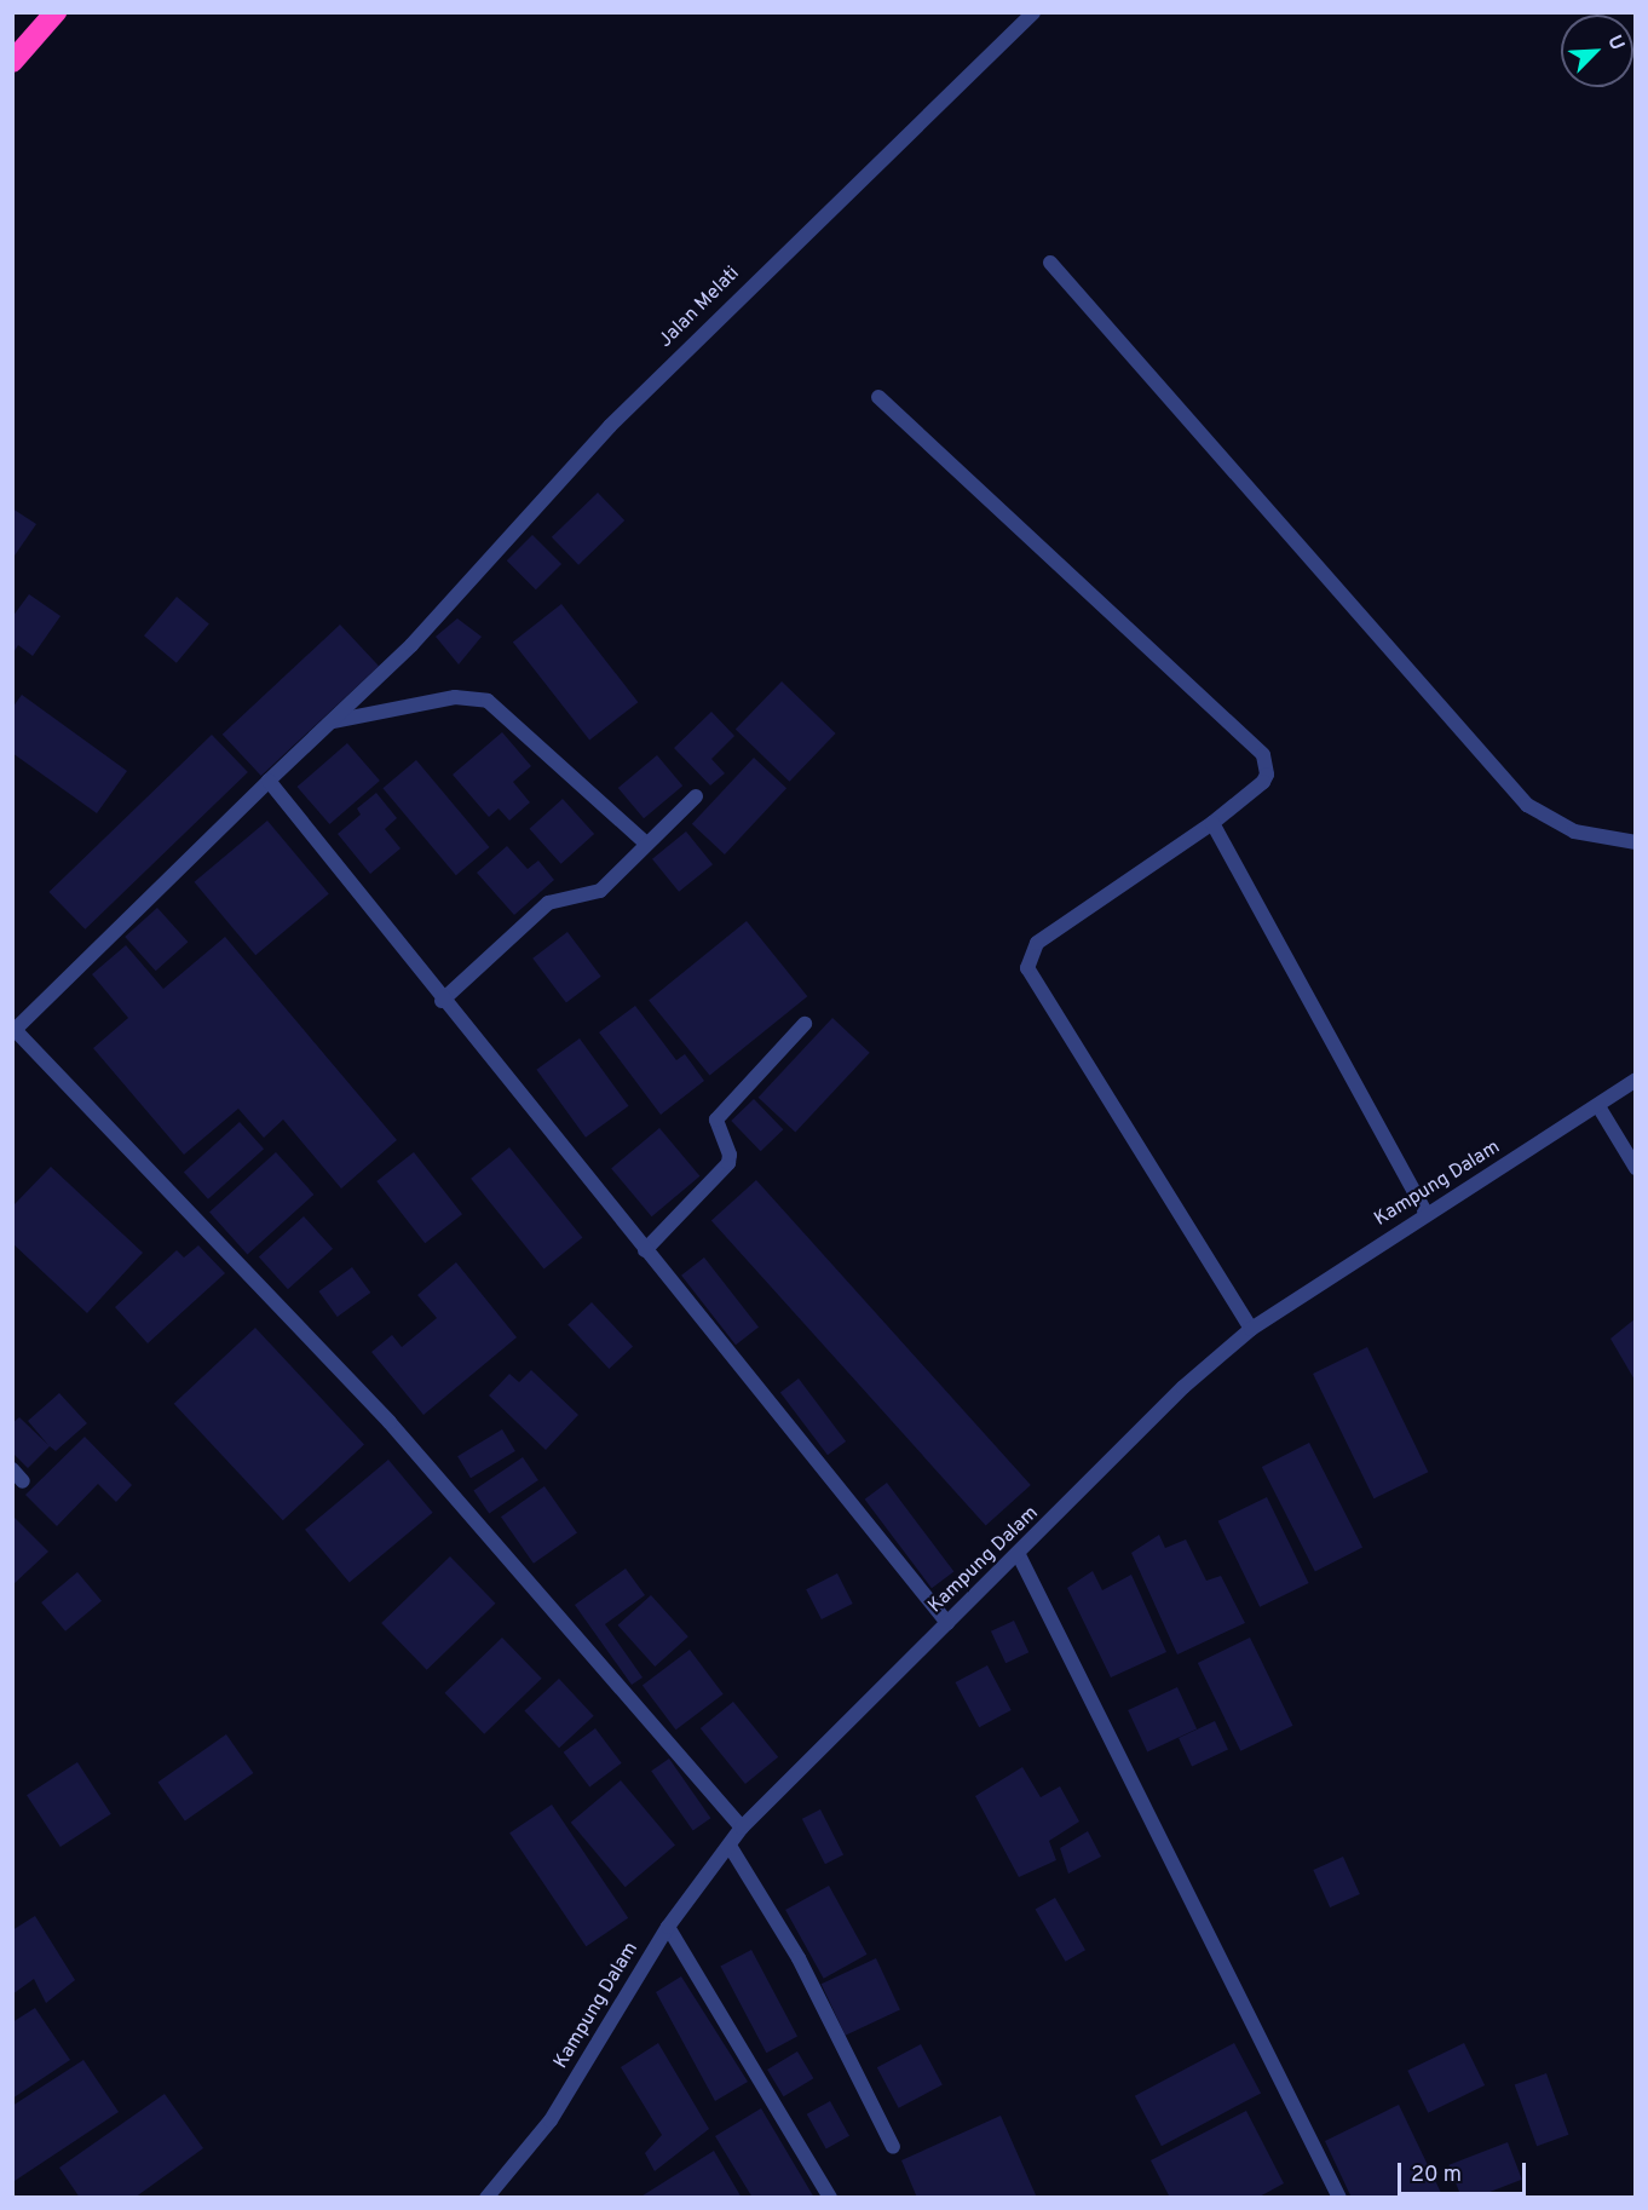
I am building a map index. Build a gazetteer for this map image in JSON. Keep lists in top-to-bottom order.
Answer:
{
  "streets": {
    "street": ["Jalan Melati", "Kampung Dalam"]
  },
  "scale_bar": "20 m",
  "north": "top right"
}
